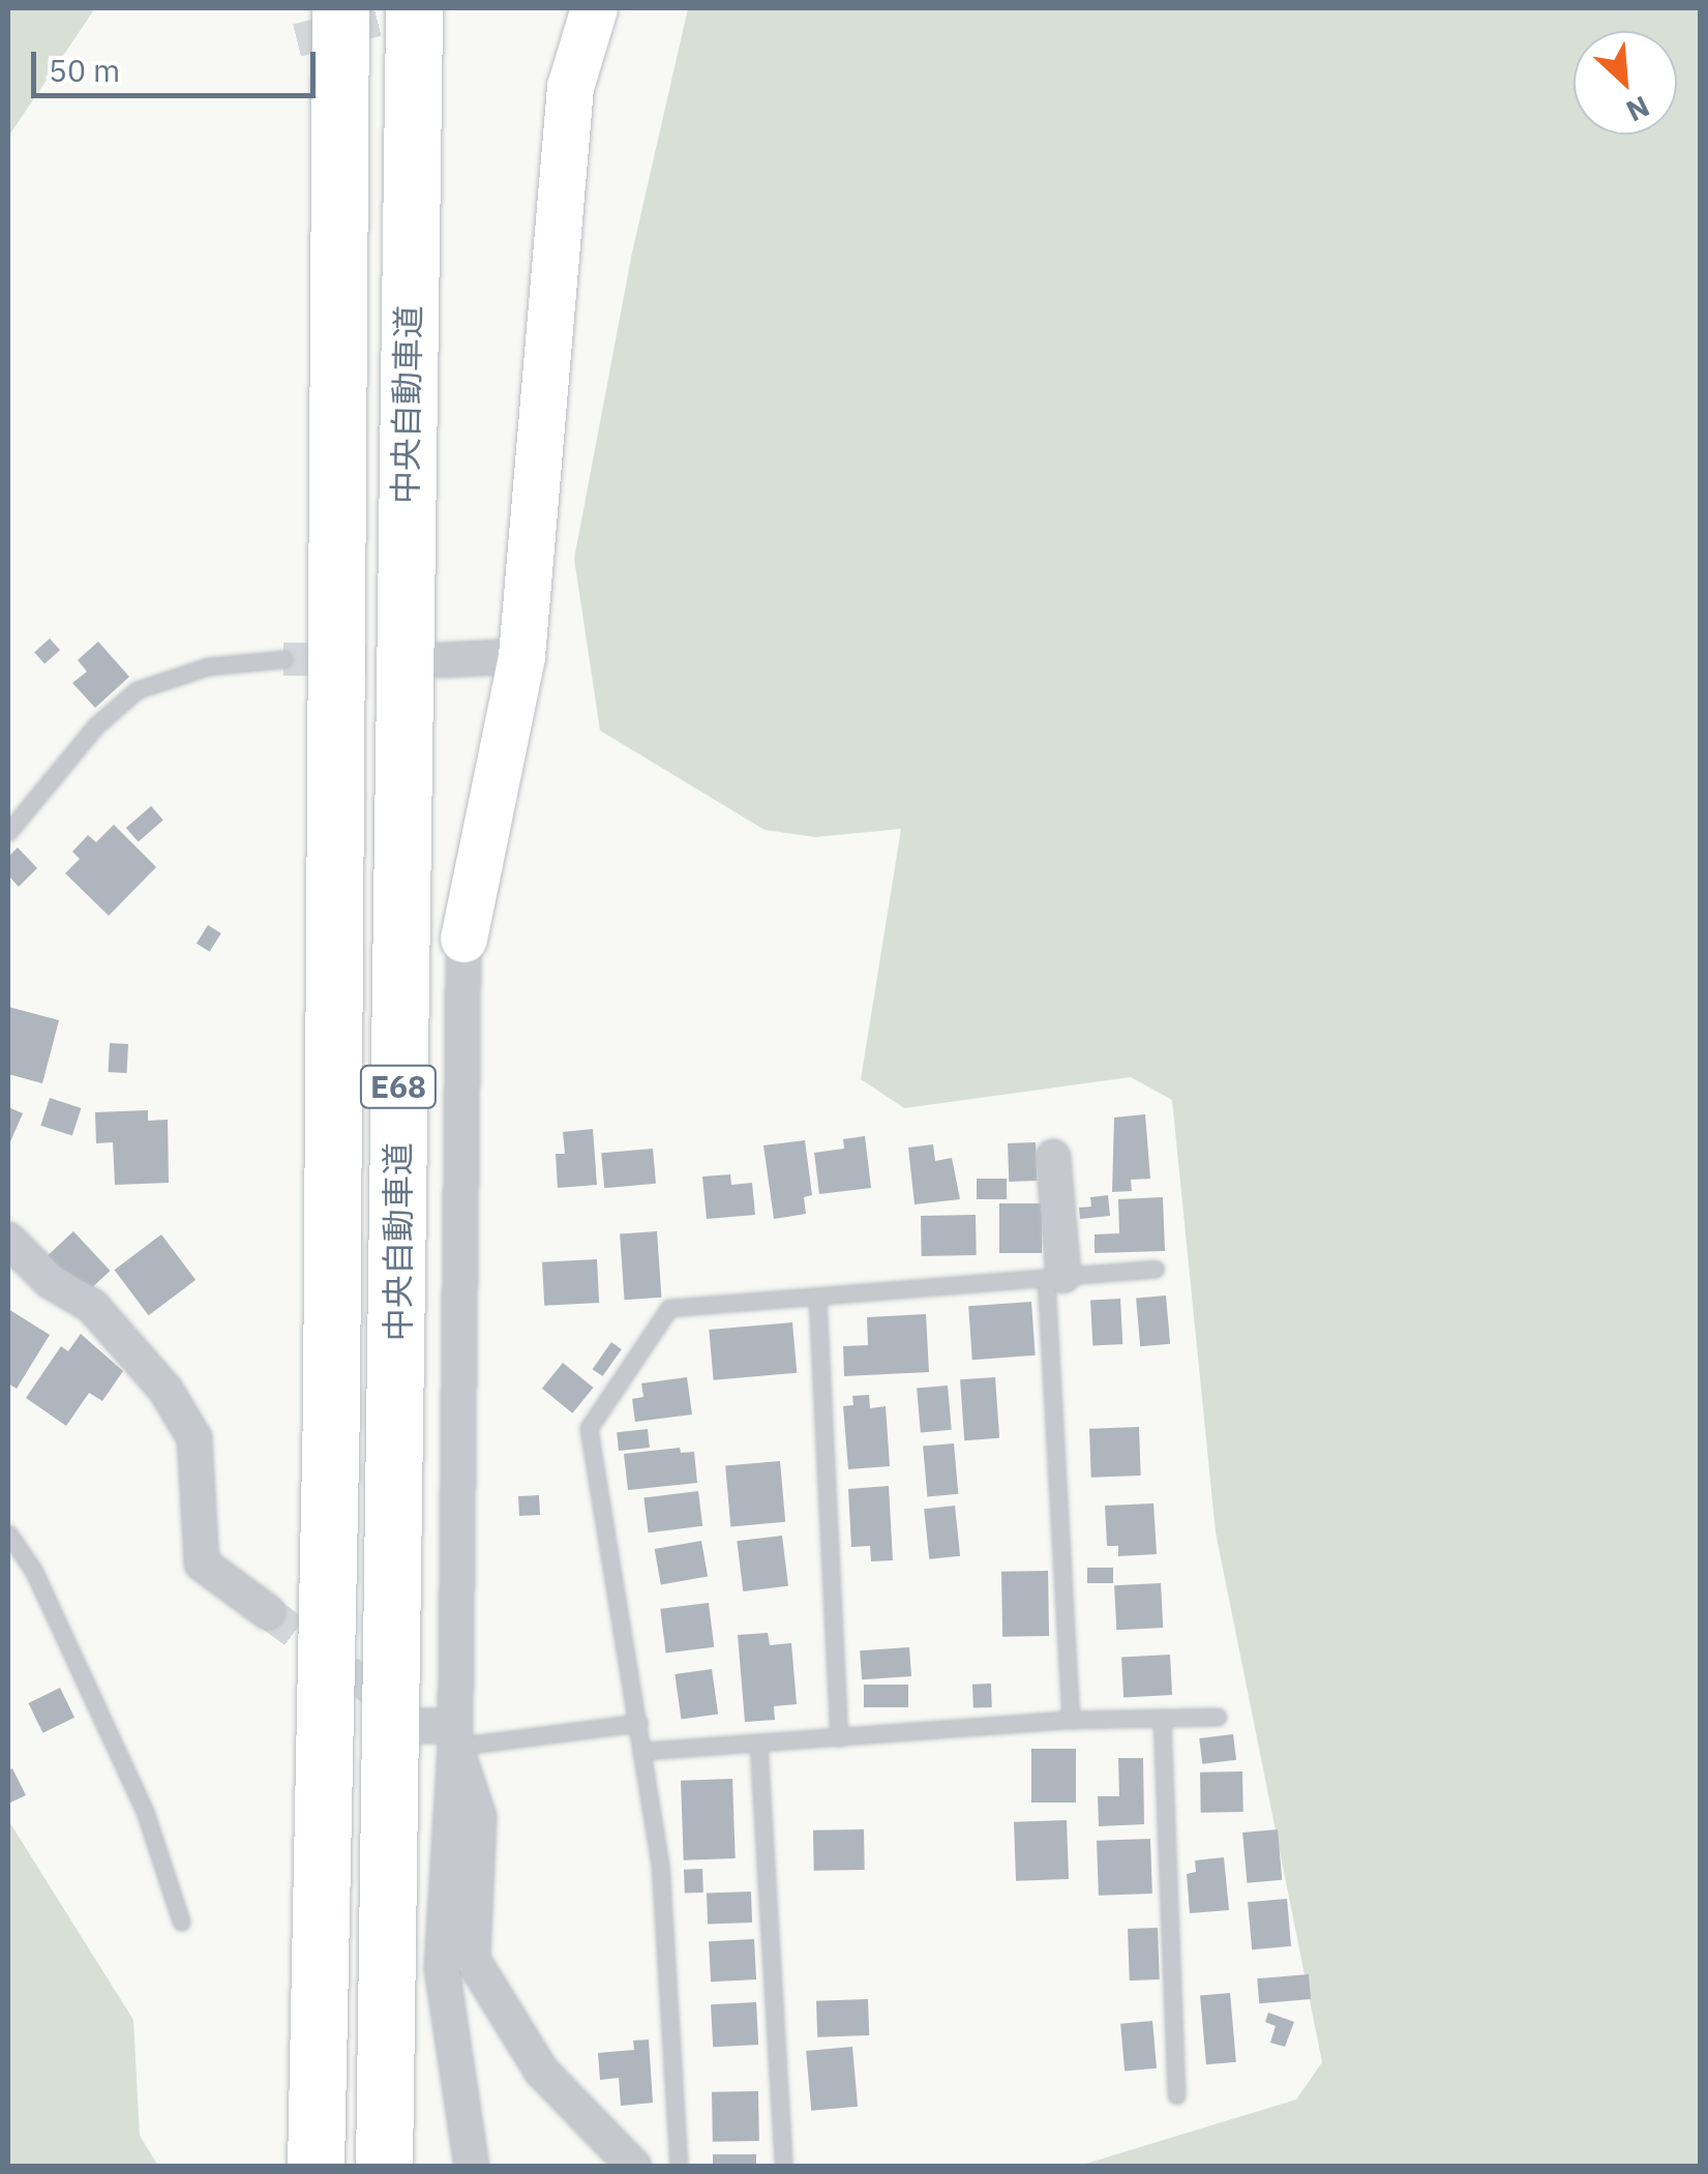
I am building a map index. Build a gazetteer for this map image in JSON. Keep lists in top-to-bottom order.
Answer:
{
  "streets": {
    "highway": ["中央自動車道", "E68"]
  },
  "scale_bar": "50 m",
  "north": "bottom right"
}
